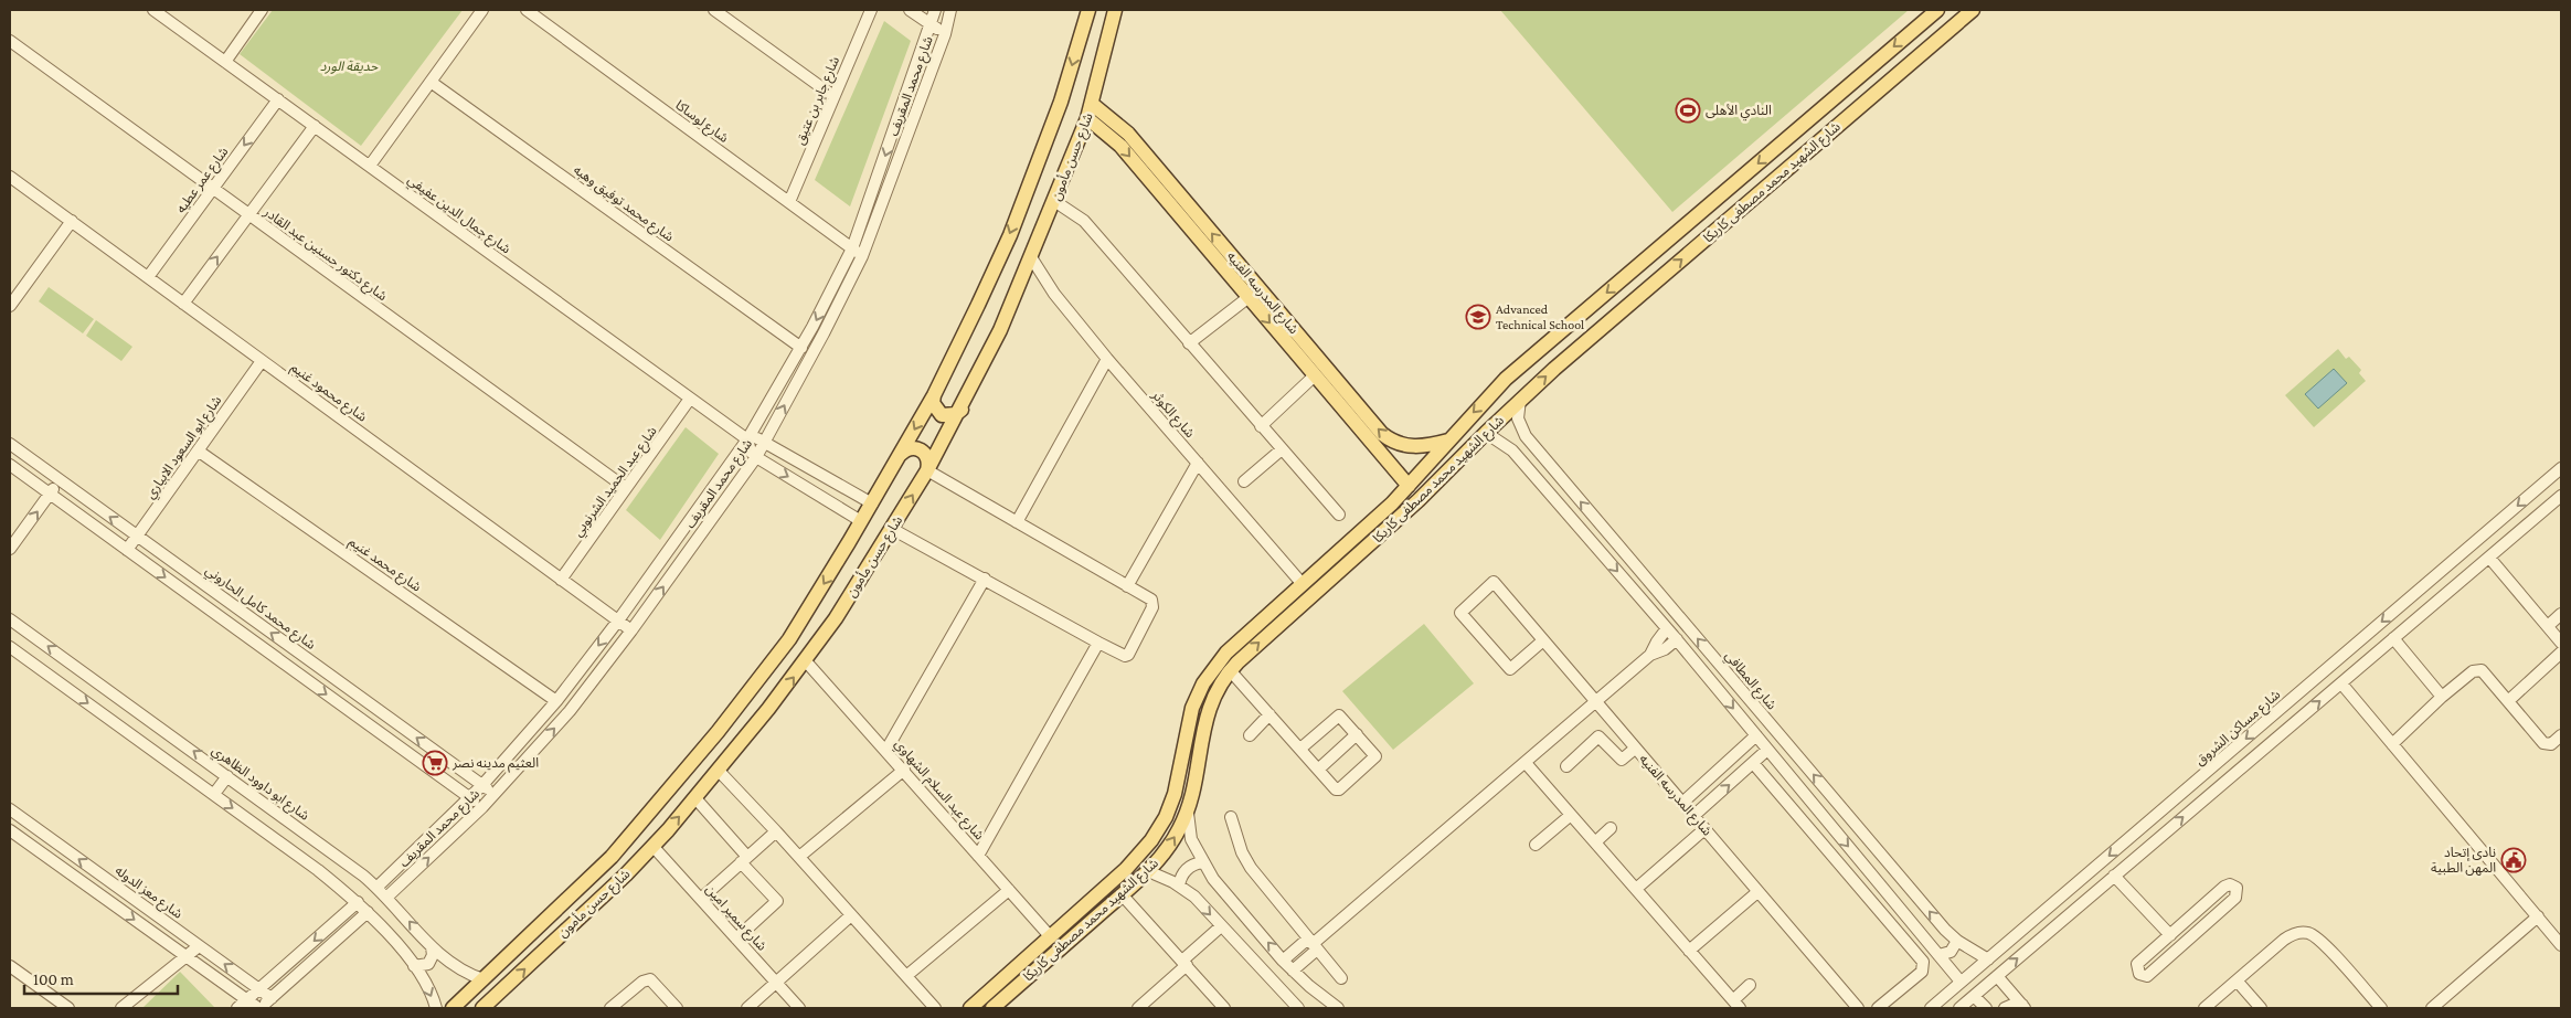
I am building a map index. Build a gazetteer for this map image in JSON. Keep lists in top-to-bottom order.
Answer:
{
  "streets": {
    "main road": ["شارع حسن مأمون", "شارع الشهيد محمد مصطفى كاريكا", "شارع المدرسه الفنيه"],
    "street": [
      "شارع محمد المقريف",
      "شارع جابر بن عتيق",
      "شارع لوساكا",
      "شارع عمر عطيه",
      "شارع محمد توفيق وهبه",
      "شارع جمال الدين عفيفي",
      "شارع دكتور حسنين عبد القادر",
      "شارع محمود غنيم",
      "شارع الكوثر",
      "شارع ابو السعود الابياري",
      "شارع عبد الحميد الشرنوبي",
      "شارع محمد غنيم",
      "شارع محمد كامل الحاروني",
      "شارع المطافي",
      "شارع مساكن الشروق",
      "شارع ابو داوود الظاهري",
      "شارع عبد السلام الشهاوي",
      "شارع معز الدوله",
      "شارع سمير امين"
    ]
  },
  "crossings": [
    ["شارع محمد المقريف", "شارع لوساكا"],
    ["شارع محمد المقريف", "شارع محمد توفيق وهبه"],
    ["شارع محمد المقريف", "شارع جمال الدين عفيفي"],
    ["شارع محمد المقريف", "شارع محمود غنيم"],
    ["شارع محمد المقريف", "شارع محمد غنيم"],
    ["شارع محمد المقريف", "شارع محمد كامل الحاروني"],
    ["شارع محمد المقريف", "شارع ابو داوود الظاهري"],
    ["شارع جابر بن عتيق", "شارع لوساكا"],
    ["شارع حسن مأمون", "شارع المدرسه الفنيه"],
    ["شارع حسن مأمون", "شارع الكوثر"],
    ["شارع حسن مأمون", "شارع ابو داوود الظاهري"],
    ["شارع حسن مأمون", "شارع عبد السلام الشهاوي"],
    ["شارع حسن مأمون", "شارع سمير امين"],
    ["شارع عمر عطيه", "شارع جمال الدين عفيفي"],
    ["شارع عمر عطيه", "شارع دكتور حسنين عبد القادر"],
    ["شارع عمر عطيه", "شارع محمود غنيم"],
    ["شارع الشهيد محمد مصطفى كاريكا", "شارع المدرسه الفنيه"],
    ["شارع الشهيد محمد مصطفى كاريكا", "شارع الكوثر"],
    ["شارع الشهيد محمد مصطفى كاريكا", "شارع المطافي"],
    ["شارع الشهيد محمد مصطفى كاريكا", "شارع عبد السلام الشهاوي"],
    ["شارع جمال الدين عفيفي", "شارع عبد الحميد الشرنوبي"],
    ["شارع دكتور حسنين عبد القادر", "شارع عبد الحميد الشرنوبي"],
    ["شارع محمود غنيم", "شارع ابو السعود الابياري"],
    ["شارع محمود غنيم", "شارع عبد الحميد الشرنوبي"],
    ["شارع ابو السعود الابياري", "شارع محمد غنيم"],
    ["شارع ابو السعود الابياري", "شارع محمد كامل الحاروني"],
    ["شارع المطافي", "شارع مساكن الشروق"]
  ],
  "parks": ["حديقة الورد"],
  "places": {
    "sports": ["النادي الأهلى"],
    "school or university": ["Advanced Technical School"],
    "supermarket": ["العثيم مدينه نصر"],
    "public building": ["نادى إتحاد المهن الطبية"]
  },
  "scale_bar": "100 m"
}
